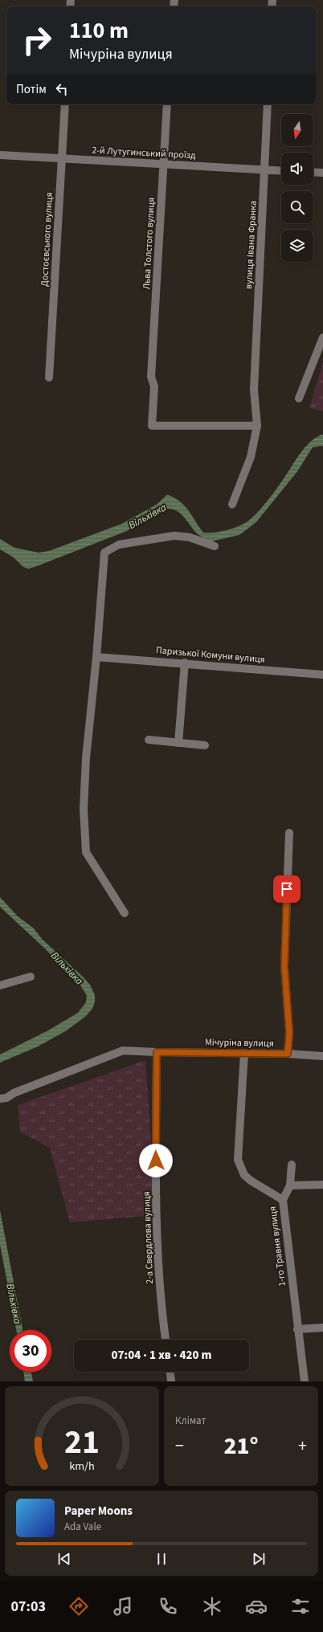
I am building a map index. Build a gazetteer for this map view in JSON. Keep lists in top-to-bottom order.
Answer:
{
  "streets": {
    "street": [
      "2-й Лутугинський проїзд",
      "Достоєвського вулиця",
      "Льва Толстого вулиця",
      "вулиця Івана Франка",
      "Паризької Комуни вулиця",
      "Мічуріна вулиця",
      "2-а Свердлова вулиця",
      "1-го Травня вулиця"
    ]
  },
  "crossings": [
    ["2-й Лутугинський проїзд", "Достоєвського вулиця"],
    ["2-й Лутугинський проїзд", "Льва Толстого вулиця"],
    ["2-й Лутугинський проїзд", "вулиця Івана Франка"],
    ["Льва Толстого вулиця", "вулиця Івана Франка"],
    ["Мічуріна вулиця", "2-а Свердлова вулиця"],
    ["Мічуріна вулиця", "1-го Травня вулиця"]
  ],
  "water": ["Вільхівка"],
  "north": "bottom",
  "page": {
    "turn": ["110 m", "Мічуріна вулиця"],
    "then": "Потім",
    "limit": "30",
    "trip": "07:04 · 1 хв · 420 m",
    "tile": "Клімат",
    "heat": ["−", "21°", "+"],
    "song": ["Paper Moons", "Ada Vale"],
    "tabs": "07:03",
    "gauge": ["21", "km/h"]
  }
}
